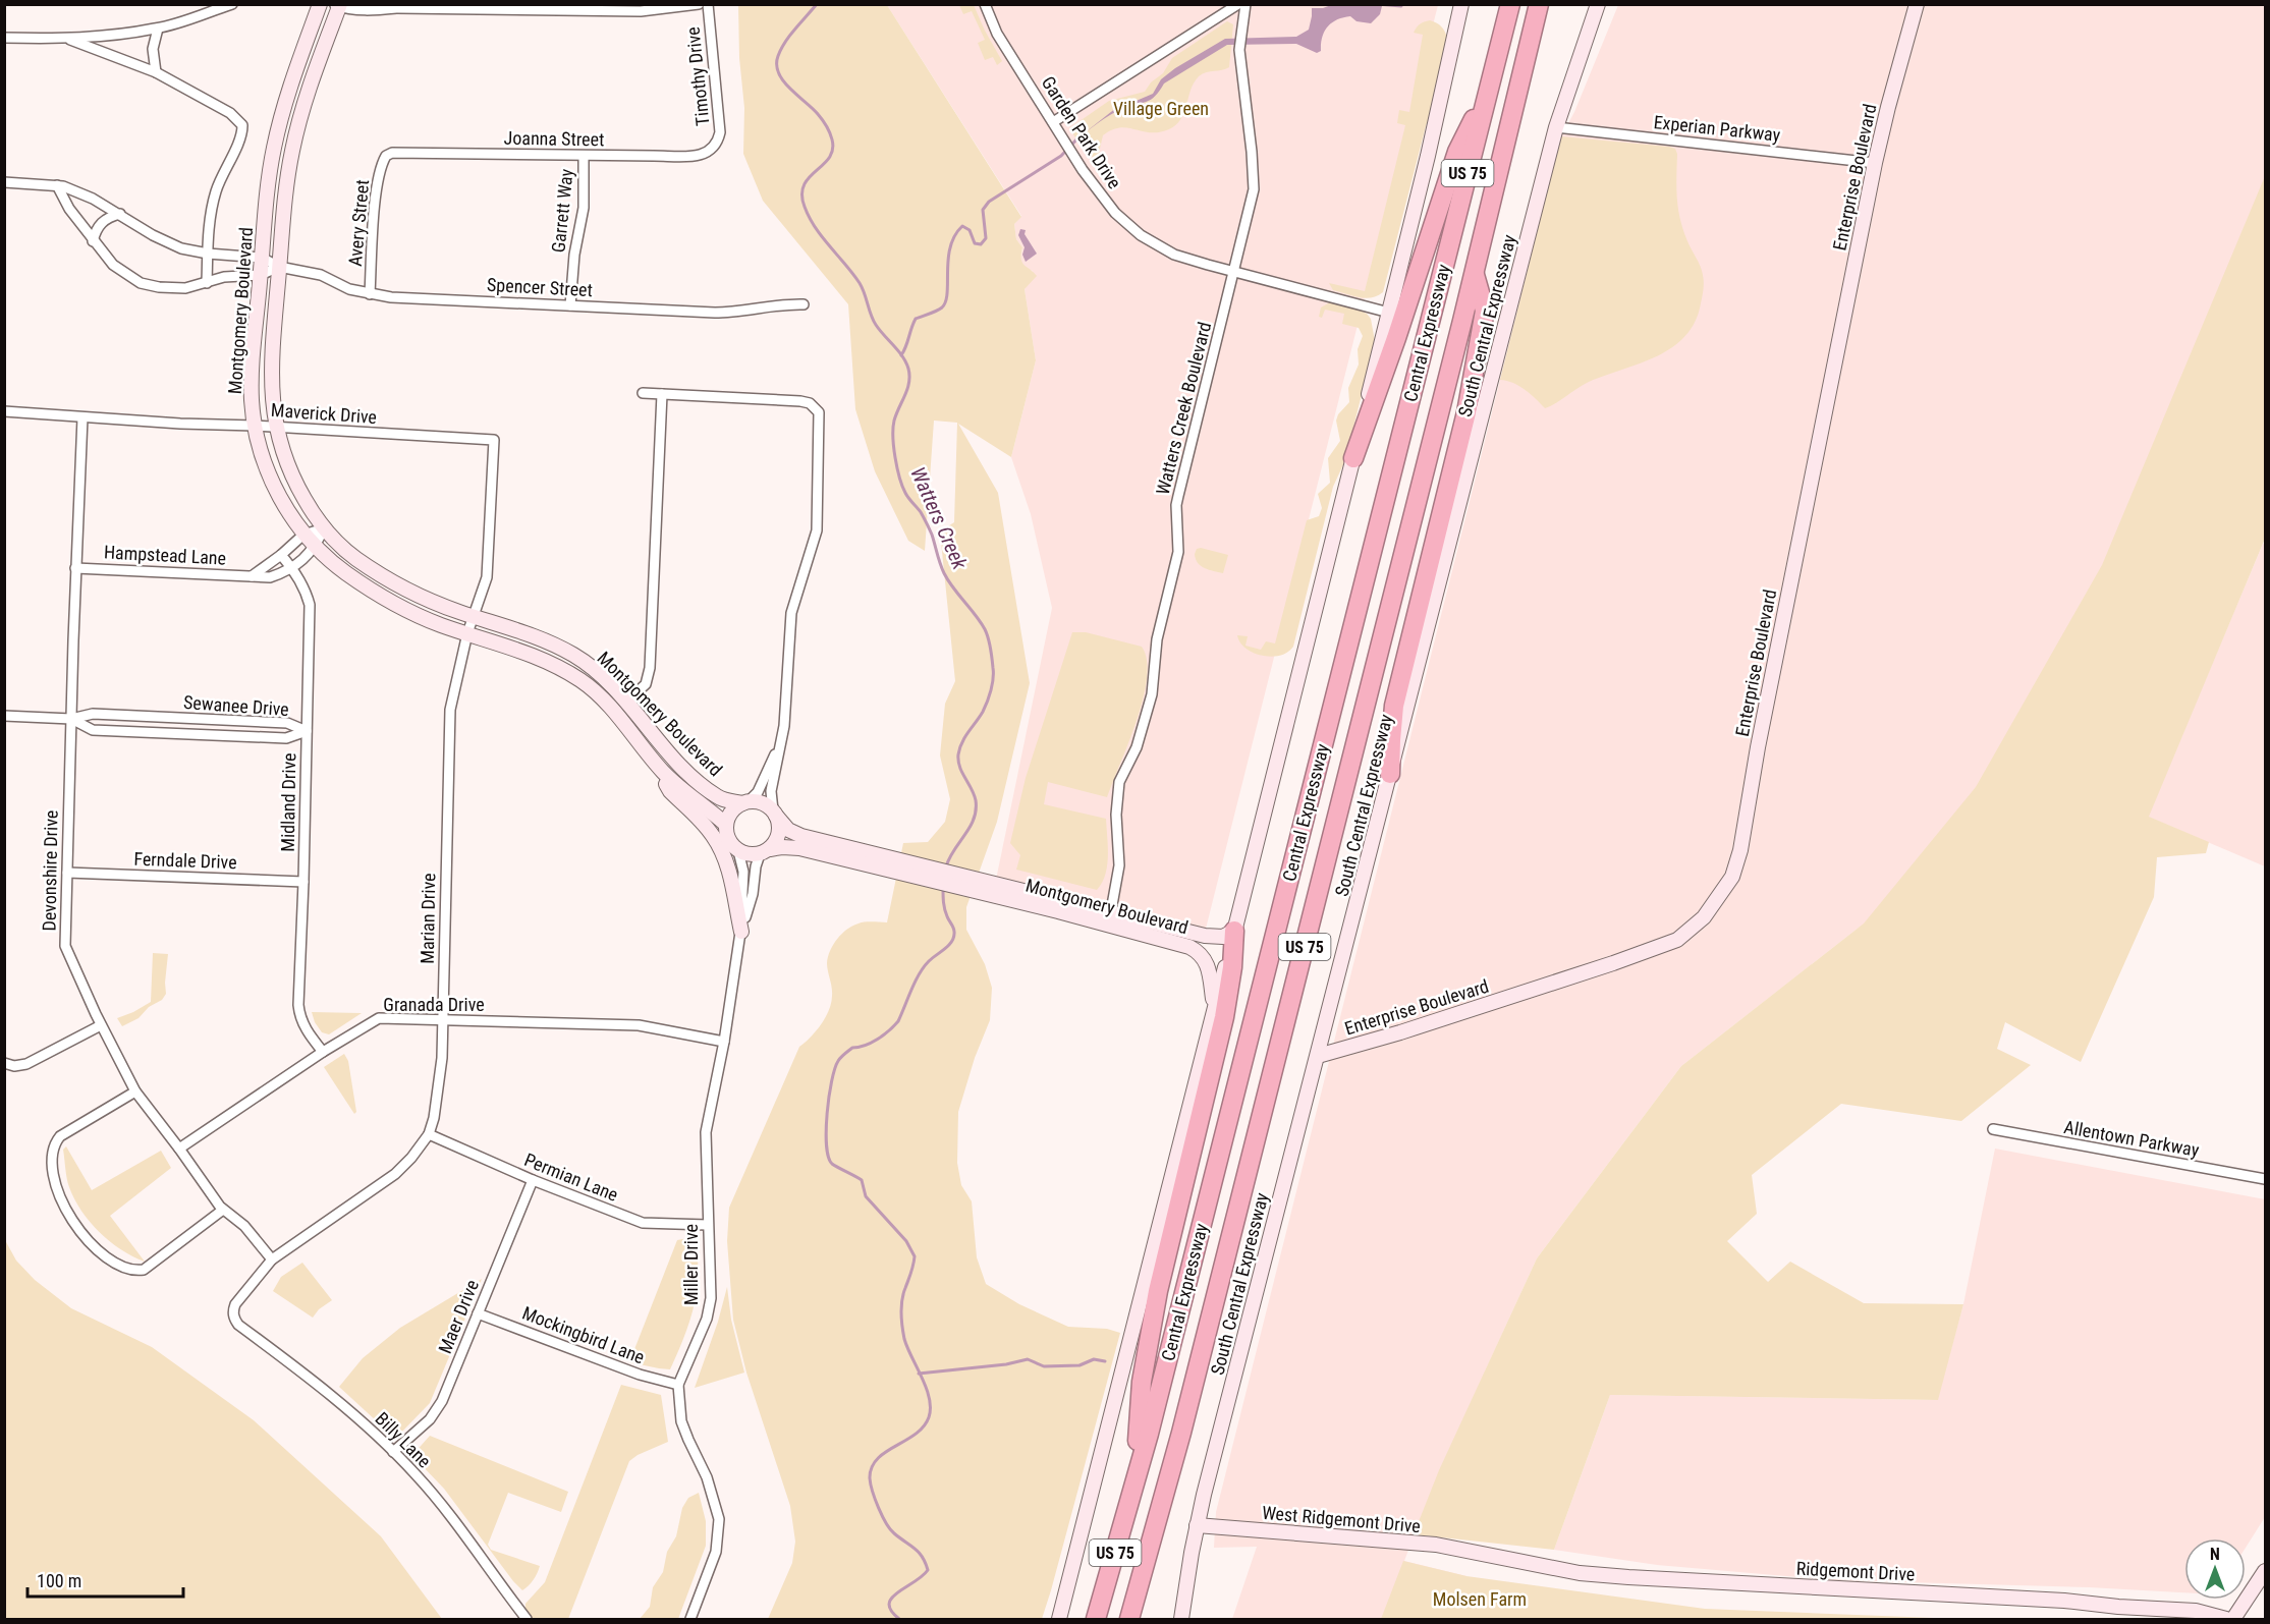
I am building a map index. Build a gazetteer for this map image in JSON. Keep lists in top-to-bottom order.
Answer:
{
  "streets": {
    "highway": ["US 75", "Central Expressway"],
    "street": [
      "Timothy Drive",
      "Experian Parkway",
      "Garden Park Drive",
      "Joanna Street",
      "Enterprise Boulevard",
      "Garrett Way",
      "Avery Street",
      "Spencer Street",
      "Montgomery Boulevard",
      "South Central Expressway",
      "Watters Creek Boulevard",
      "Maverick Drive",
      "Hampstead Lane",
      "Sewanee Drive",
      "Midland Drive",
      "Ferndale Drive",
      "Devonshire Drive",
      "Marian Drive",
      "Granada Drive",
      "Allentown Parkway",
      "Permian Lane",
      "Miller Drive",
      "Maer Drive",
      "Mockingbird Lane",
      "Billy Lane",
      "West Ridgemont Drive",
      "Ridgemont Drive"
    ]
  },
  "crossings": [
    ["Timothy Drive", "Joanna Street"],
    ["Experian Parkway", "Enterprise Boulevard"],
    ["Experian Parkway", "South Central Expressway"],
    ["Garden Park Drive", "Watters Creek Boulevard"],
    ["Joanna Street", "Garrett Way"],
    ["Joanna Street", "Avery Street"],
    ["Enterprise Boulevard", "South Central Expressway"],
    ["Garrett Way", "Spencer Street"],
    ["Avery Street", "Spencer Street"],
    ["Spencer Street", "Montgomery Boulevard"],
    ["Montgomery Boulevard", "Watters Creek Boulevard"],
    ["Montgomery Boulevard", "Maverick Drive"],
    ["Montgomery Boulevard", "Hampstead Lane"],
    ["Montgomery Boulevard", "Marian Drive"],
    ["Montgomery Boulevard", "Miller Drive"],
    ["South Central Expressway", "West Ridgemont Drive"],
    ["Maverick Drive", "Devonshire Drive"],
    ["Maverick Drive", "Marian Drive"],
    ["Hampstead Lane", "Midland Drive"],
    ["Hampstead Lane", "Devonshire Drive"],
    ["Sewanee Drive", "Midland Drive"],
    ["Sewanee Drive", "Devonshire Drive"],
    ["Midland Drive", "Ferndale Drive"],
    ["Midland Drive", "Granada Drive"],
    ["Ferndale Drive", "Devonshire Drive"],
    ["Devonshire Drive", "Marian Drive"],
    ["Devonshire Drive", "Granada Drive"],
    ["Marian Drive", "Granada Drive"],
    ["Marian Drive", "Permian Lane"],
    ["Marian Drive", "Billy Lane"],
    ["Granada Drive", "Miller Drive"],
    ["Permian Lane", "Miller Drive"],
    ["Permian Lane", "Maer Drive"],
    ["Miller Drive", "Mockingbird Lane"],
    ["Maer Drive", "Mockingbird Lane"],
    ["Maer Drive", "Billy Lane"],
    ["West Ridgemont Drive", "Ridgemont Drive"]
  ],
  "water": ["Watters Creek"],
  "parks": ["Village Green", "Molsen Farm"],
  "scale_bar": "100 m",
  "north": "top"
}
